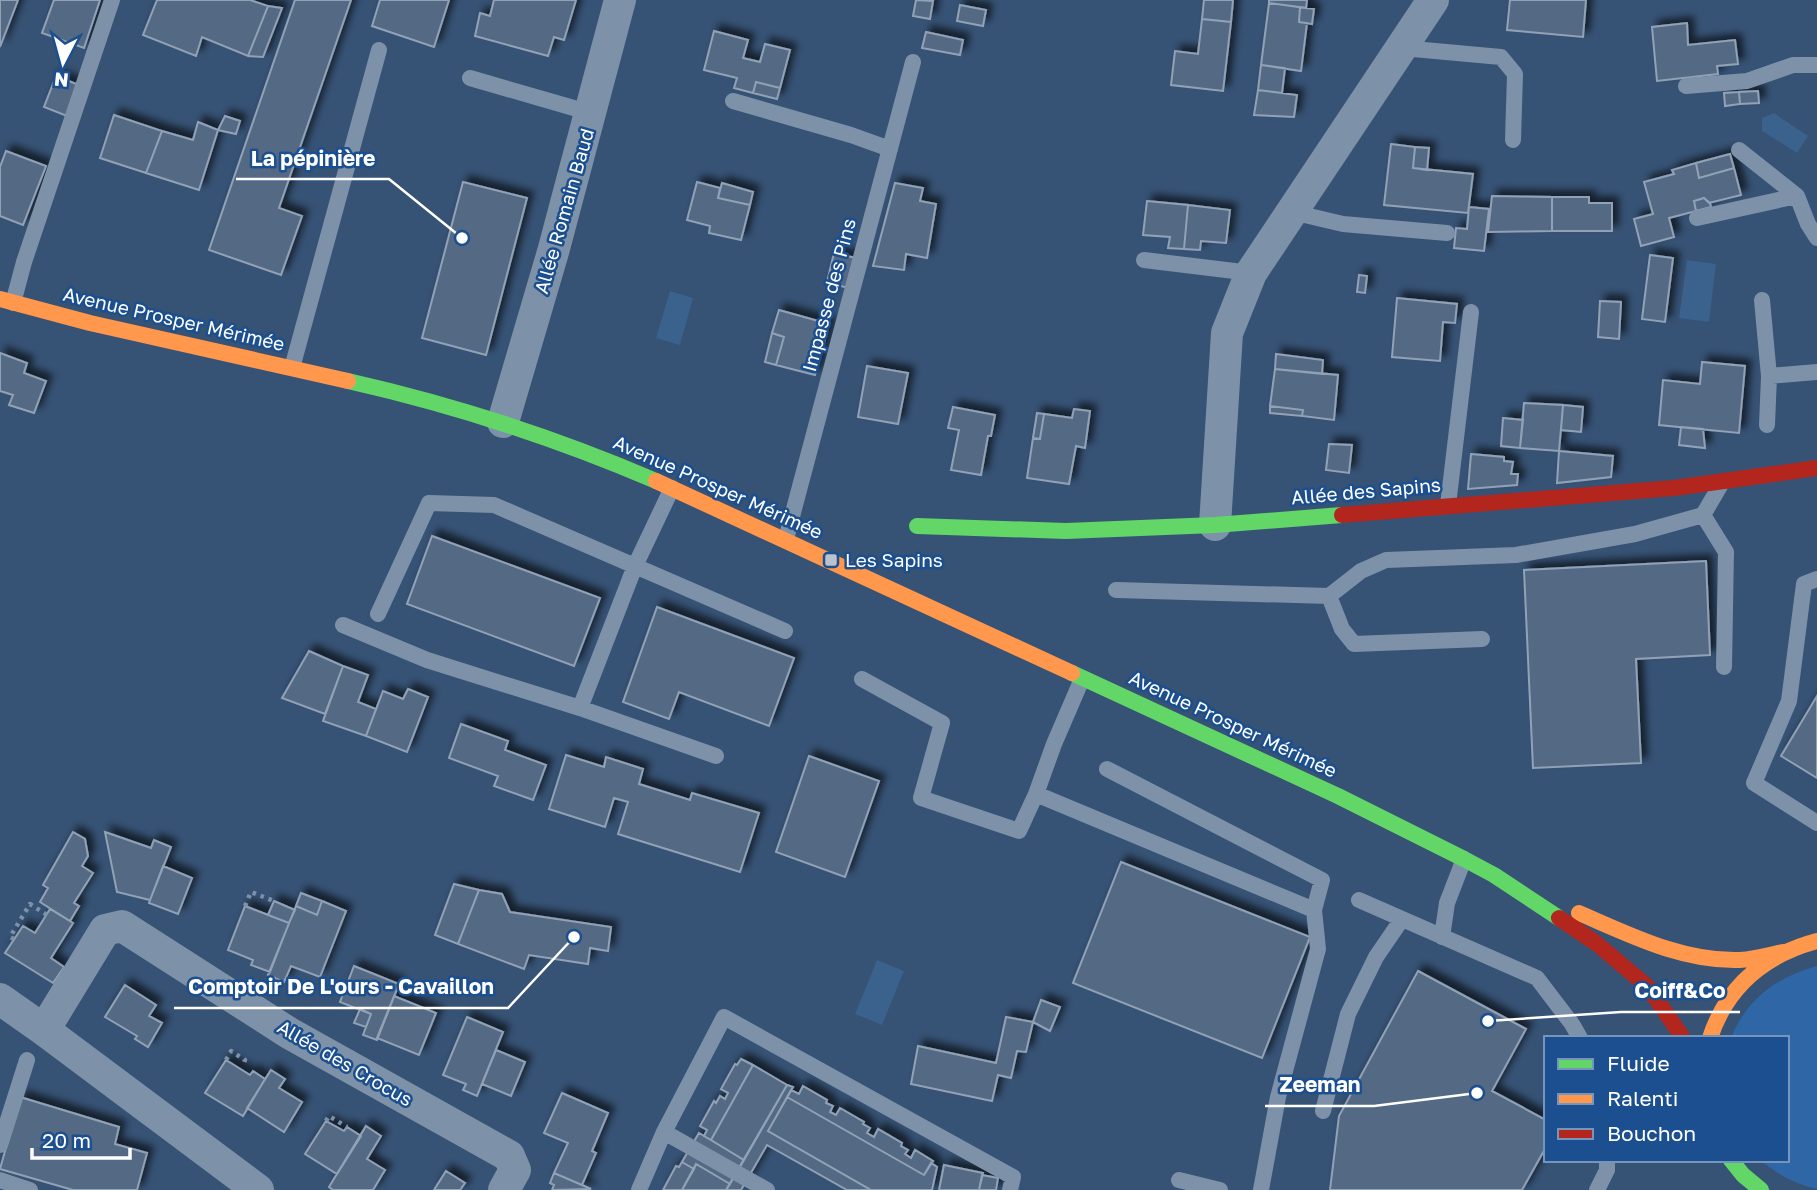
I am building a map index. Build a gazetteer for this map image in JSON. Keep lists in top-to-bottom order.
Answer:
{
  "streets": {
    "main road": ["Avenue Prosper Mérimée", "Allée des Sapins"],
    "street": ["Allée Romain Baud", "Allée des Crocus"],
    "lane": ["Impasse des Pins"]
  },
  "crossings": [
    ["Allée Romain Baud", "Avenue Prosper Mérimée"],
    ["Impasse des Pins", "Avenue Prosper Mérimée"]
  ],
  "places": {
    "other": [
      "La pépinière",
      "Comptoir De L'ours - Cavaillon",
      "Coiff&Co",
      "Zeeman"
    ],
    "transit": ["Les Sapins"]
  },
  "legend": ["Fluide", "Ralenti", "Bouchon"],
  "scale_bar": "20 m",
  "north": "bottom"
}
